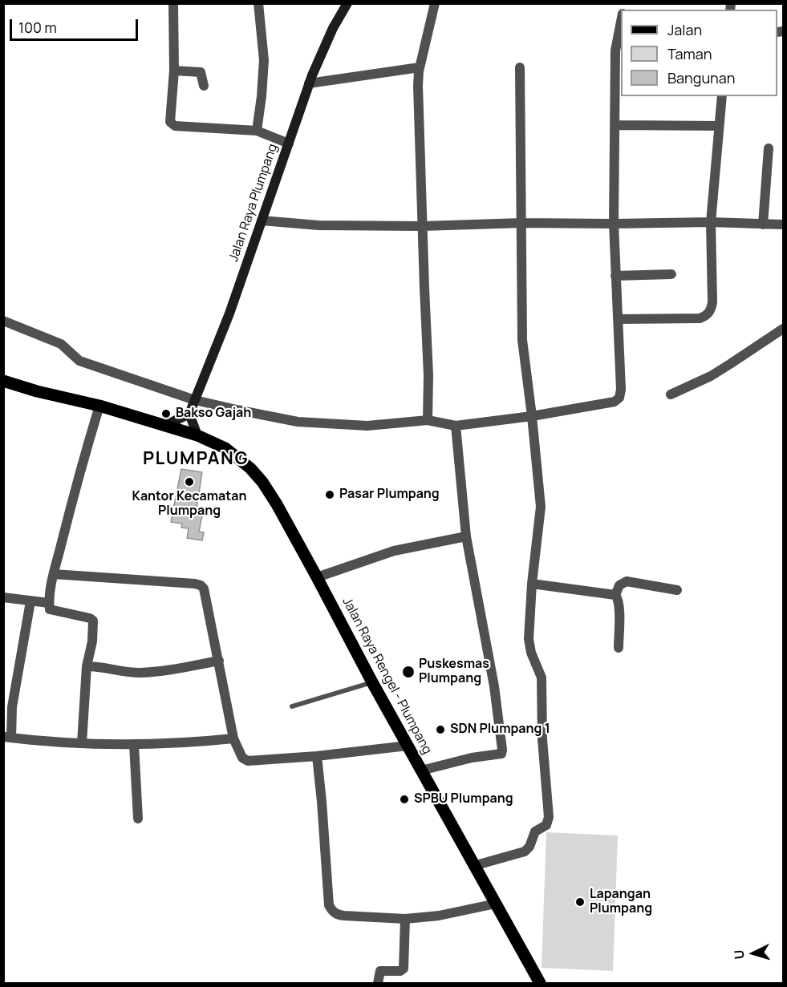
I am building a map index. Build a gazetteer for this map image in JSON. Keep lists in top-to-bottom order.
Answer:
{
  "streets": {
    "main road": ["Jalan Raya Rengel - Plumpang"],
    "street": ["Jalan Raya Plumpang"]
  },
  "districts": ["PLUMPANG"],
  "places": [
    "Bakso Gajah",
    "Kantor Kecamatan Plumpang",
    "Pasar Plumpang",
    "Puskesmas Plumpang",
    "SDN Plumpang 1",
    "SPBU Plumpang",
    "Lapangan Plumpang"
  ],
  "legend": ["Jalan", "Taman", "Bangunan"],
  "scale_bar": "100 m",
  "north": "left"
}
